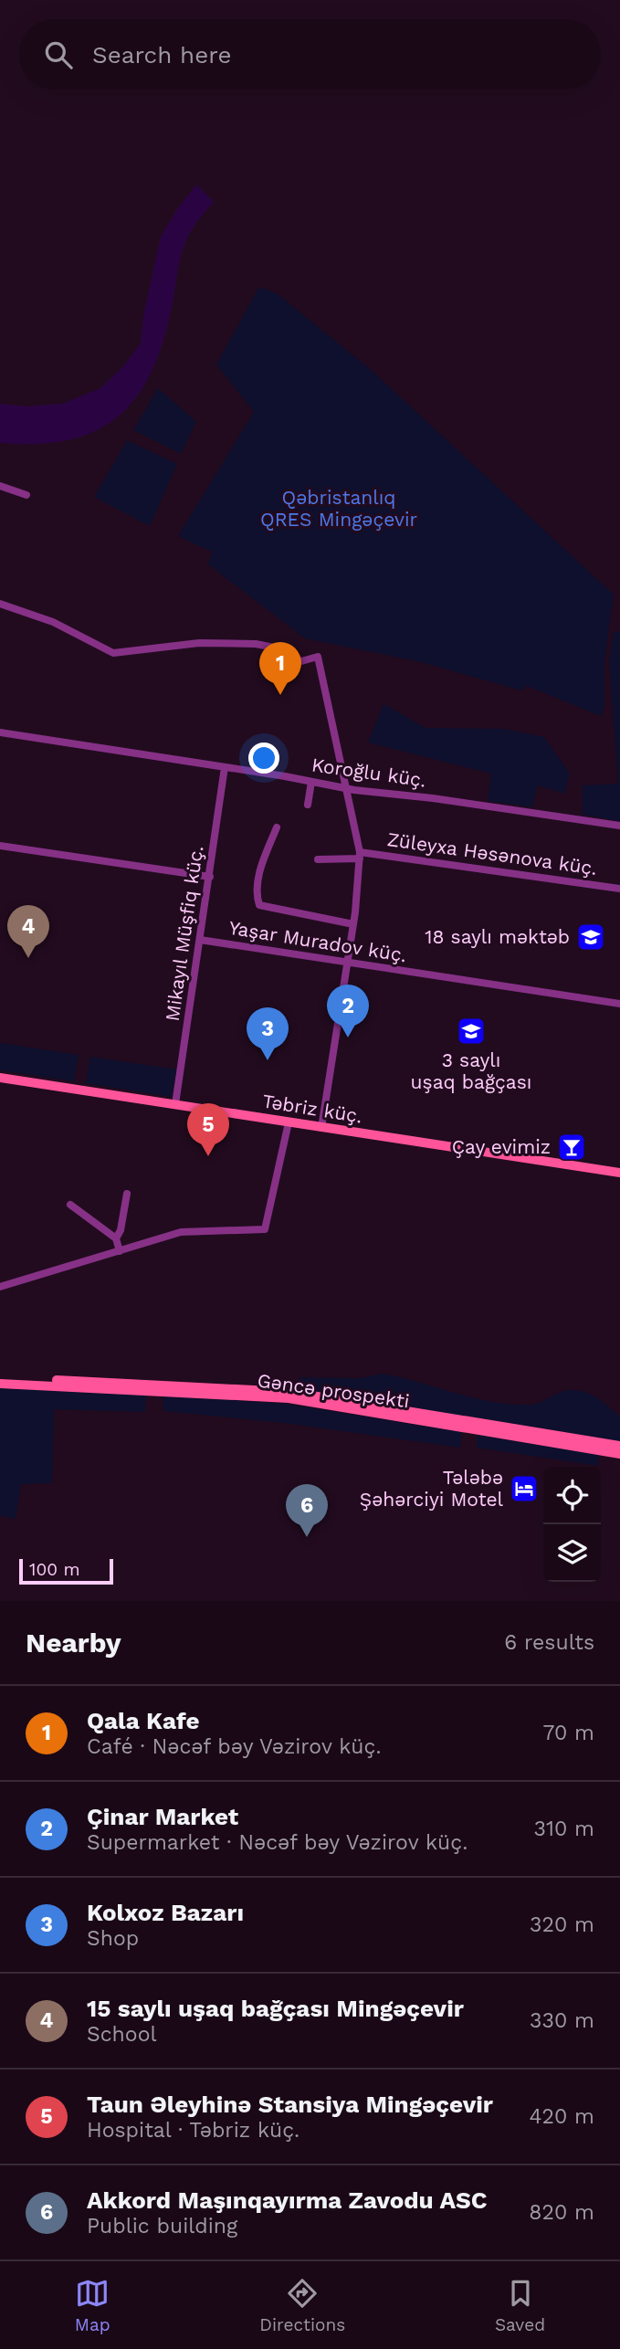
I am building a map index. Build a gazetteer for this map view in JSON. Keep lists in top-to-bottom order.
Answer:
{
  "streets": {
    "main road": ["Təbriz küç.", "Gəncə prospekti"],
    "street": [
      "Koroğlu küç.",
      "Züleyxa Həsənova küç.",
      "Mikayıl Müşfiq küç.",
      "Yaşar Muradov küç."
    ]
  },
  "crossings": [
    ["Koroğlu küç.", "Mikayıl Müşfiq küç."],
    ["Mikayıl Müşfiq küç.", "Yaşar Muradov küç."],
    ["Mikayıl Müşfiq küç.", "Təbriz küç."]
  ],
  "parks": ["Qəbristanlıq QRES Mingəçevir"],
  "places": {
    "school or university": ["18 saylı məktəb", "3 saylı uşaq bağçası"],
    "bar": ["Çay evimiz"],
    "hotel": ["Tələbə Şəhərciyi Motel"]
  },
  "scale_bar": "100 m",
  "page": {
    "search": "Search here",
    "pins": [
      "1",
      "4",
      "2",
      "3",
      "5",
      "6"
    ],
    "scale": "100 m",
    "heading": ["Nearby", "6 results"],
    "list": [
      {
        "mark": "1",
        "name": "Qala Kafe",
        "note": "Café · Nəcəf bəy Vəzirov küç.",
        "value": "70 m"
      },
      {
        "mark": "2",
        "name": "Çinar Market",
        "note": "Supermarket · Nəcəf bəy Vəzirov küç.",
        "value": "310 m"
      },
      {
        "mark": "3",
        "name": "Kolxoz Bazarı",
        "note": "Shop",
        "value": "320 m"
      },
      {
        "mark": "4",
        "name": "15 saylı uşaq bağçası Mingəçevir",
        "note": "School",
        "value": "330 m"
      },
      {
        "mark": "5",
        "name": "Taun Əleyhinə Stansiya Mingəçevir",
        "note": "Hospital · Təbriz küç.",
        "value": "420 m"
      },
      {
        "mark": "6",
        "name": "Akkord Maşınqayırma Zavodu ASC",
        "note": "Public building",
        "value": "820 m"
      }
    ],
    "nav": ["Map", "Directions", "Saved"]
  }
}
